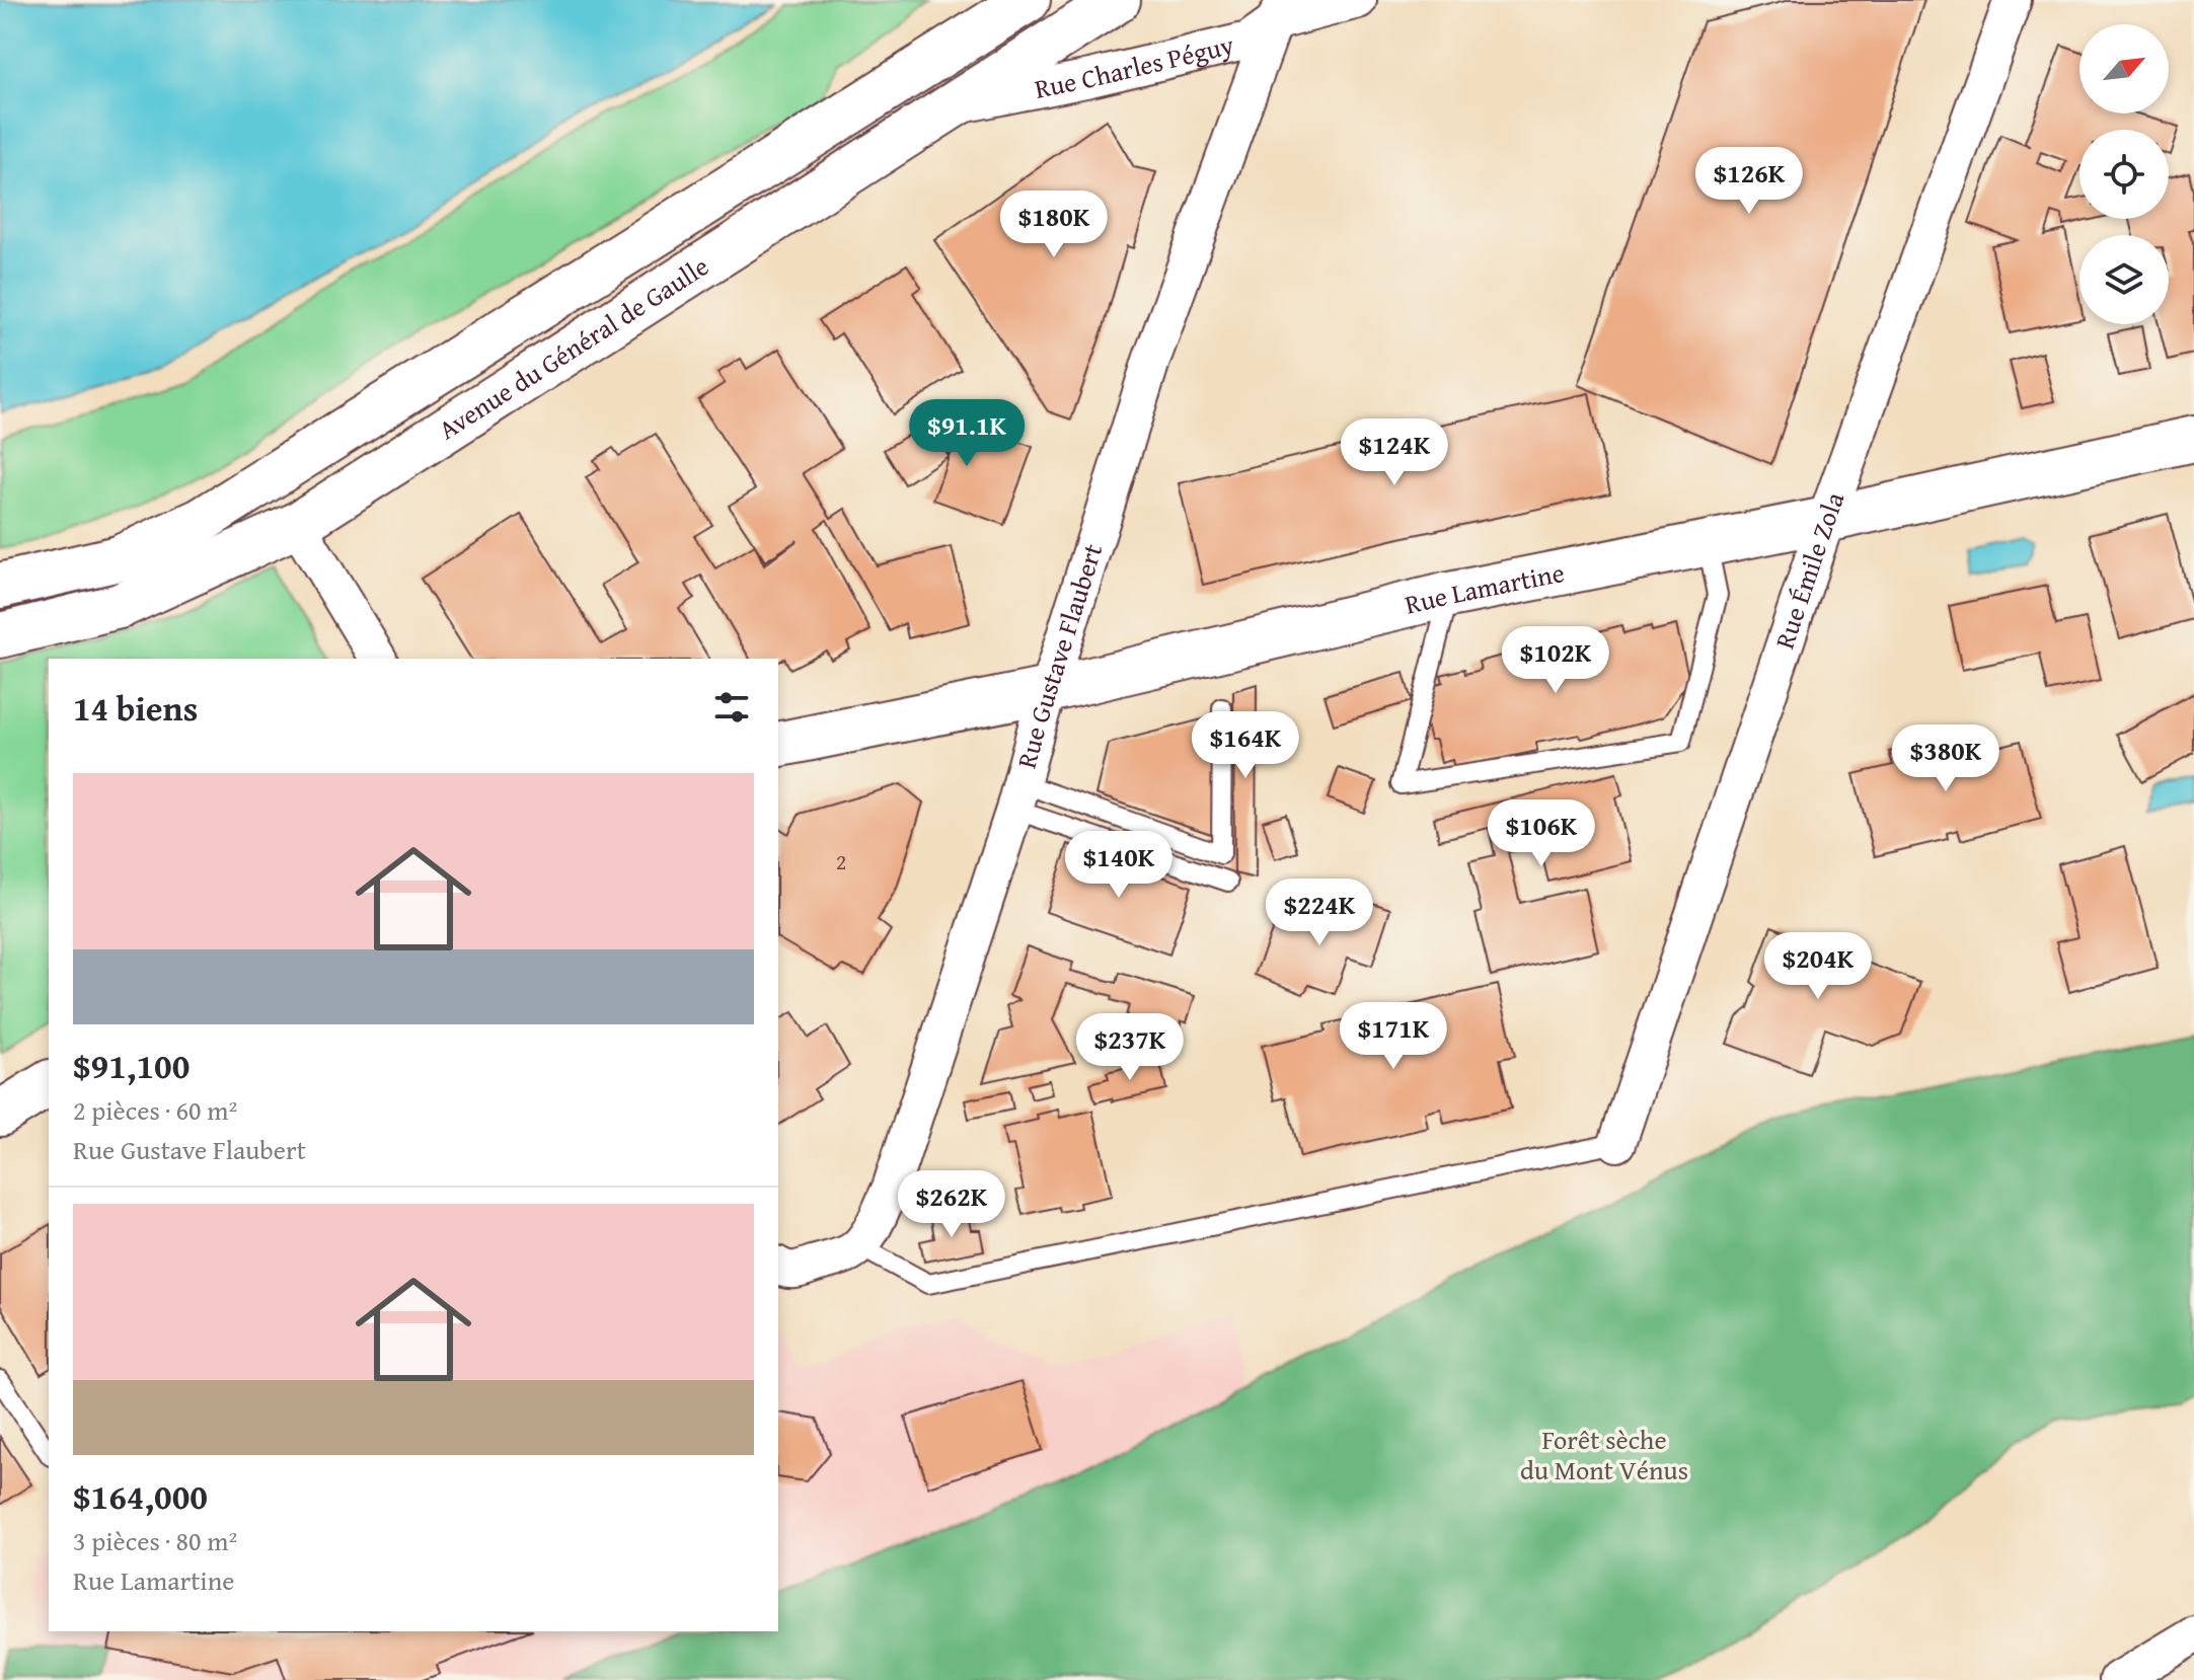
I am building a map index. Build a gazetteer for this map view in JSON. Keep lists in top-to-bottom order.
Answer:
{
  "streets": {
    "main road": ["Avenue du Général de Gaulle", "Rue Lamartine"],
    "street": ["Rue Charles Péguy", "Rue Émile Zola", "Rue Gustave Flaubert"]
  },
  "crossings": [
    ["Rue Charles Péguy", "Avenue du Général de Gaulle"],
    ["Rue Charles Péguy", "Rue Gustave Flaubert"],
    ["Rue Émile Zola", "Rue Lamartine"],
    ["Rue Lamartine", "Rue Gustave Flaubert"]
  ],
  "parks": ["Forêt sèche du Mont Vénus"],
  "house_numbers": ["2"],
  "north": "top right",
  "page": {
    "price": [
      "$126K",
      "$180K",
      "$91.1K",
      "$124K",
      "$102K",
      "$164K",
      "$380K",
      "$106K",
      "$140K",
      "$224K",
      "$204K",
      "$171K",
      "$237K",
      "$262K"
    ],
    "heading": "14 biens",
    "list": [
      {
        "name": "$91,100",
        "note": "2 pièces · 60 m² · Rue Gustave Flaubert"
      },
      {
        "name": "$164,000",
        "note": "3 pièces · 80 m² · Rue Lamartine"
      }
    ]
  }
}
